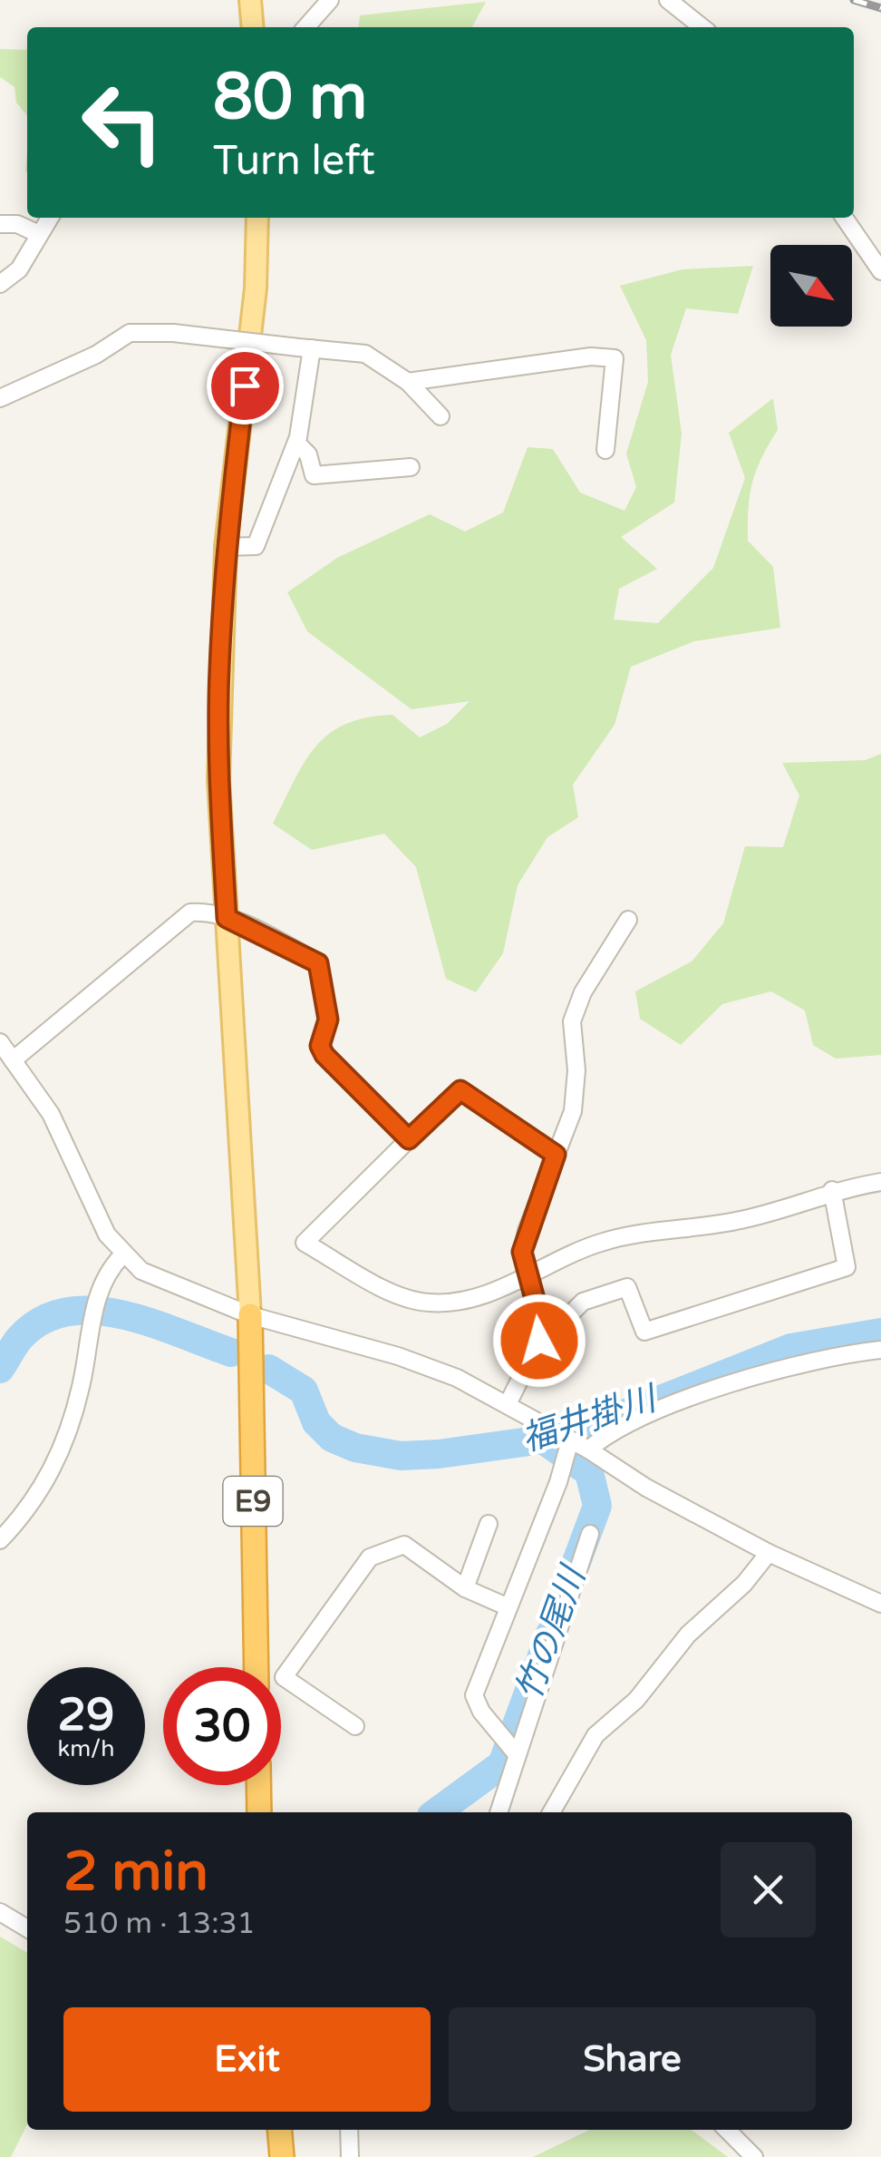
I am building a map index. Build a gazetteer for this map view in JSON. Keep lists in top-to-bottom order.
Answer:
{
  "streets": {
    "highway": ["E9"]
  },
  "water": ["福井掛川", "竹の尾川"],
  "north": "bottom right",
  "page": {
    "turn": ["80 m", "Turn left"],
    "speed": "29 km/h",
    "limit": "30",
    "heading": ["2 min", "510 m · 13:31"],
    "buttons": ["Exit", "Share"]
  }
}
